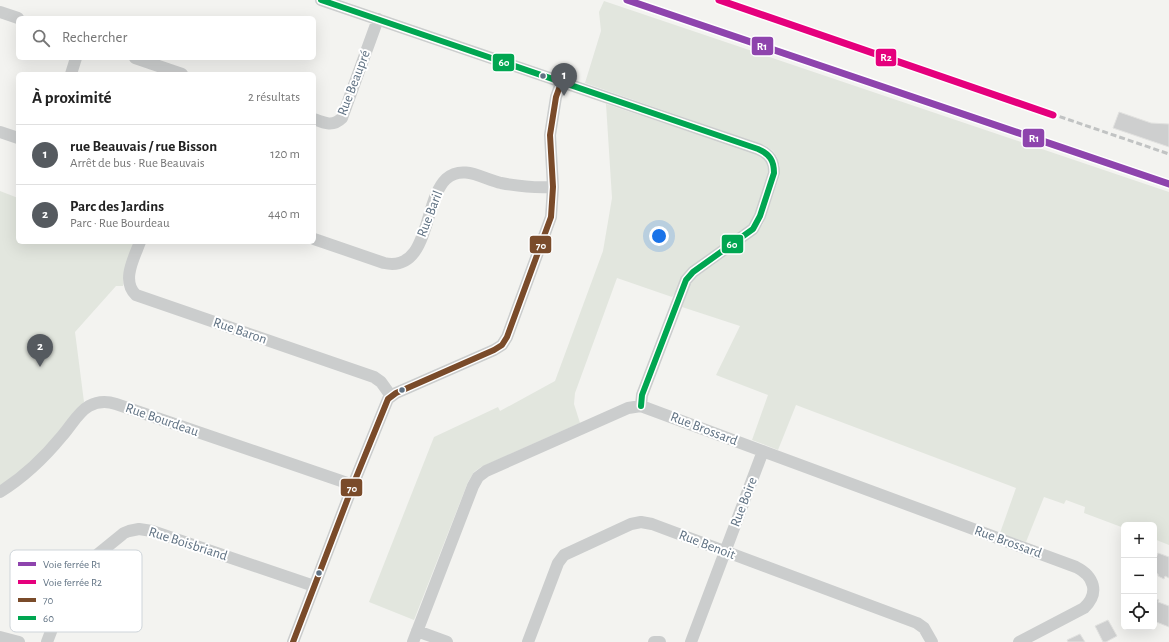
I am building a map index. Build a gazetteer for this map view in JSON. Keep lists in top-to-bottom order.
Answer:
{
  "streets": {
    "street": [
      "Rue Beaupré",
      "Rue Baril",
      "Rue Baron",
      "Rue Bourdeau",
      "Rue Brossard",
      "Rue Boire",
      "Rue Boisbriand",
      "Rue Benoit"
    ]
  },
  "crossings": [
    ["Rue Brossard", "Rue Boire"],
    ["Rue Boire", "Rue Benoit"]
  ],
  "lines": [
    "rail line R1",
    "rail line R2",
    "transit line 60",
    "transit line 70"
  ],
  "legend": [
    "Voie ferrée R1",
    "Voie ferrée R2",
    "70",
    "60"
  ],
  "page": {
    "search": "Rechercher",
    "pins": ["1", "2"],
    "heading": ["À proximité", "2 résultats"],
    "list": [
      {
        "mark": "1",
        "name": "rue Beauvais / rue Bisson",
        "note": "Arrêt de bus · Rue Beauvais",
        "value": "120 m"
      },
      {
        "mark": "2",
        "name": "Parc des Jardins",
        "note": "Parc · Rue Bourdeau",
        "value": "440 m"
      }
    ],
    "map_buttons": ["+", "−"]
  }
}
